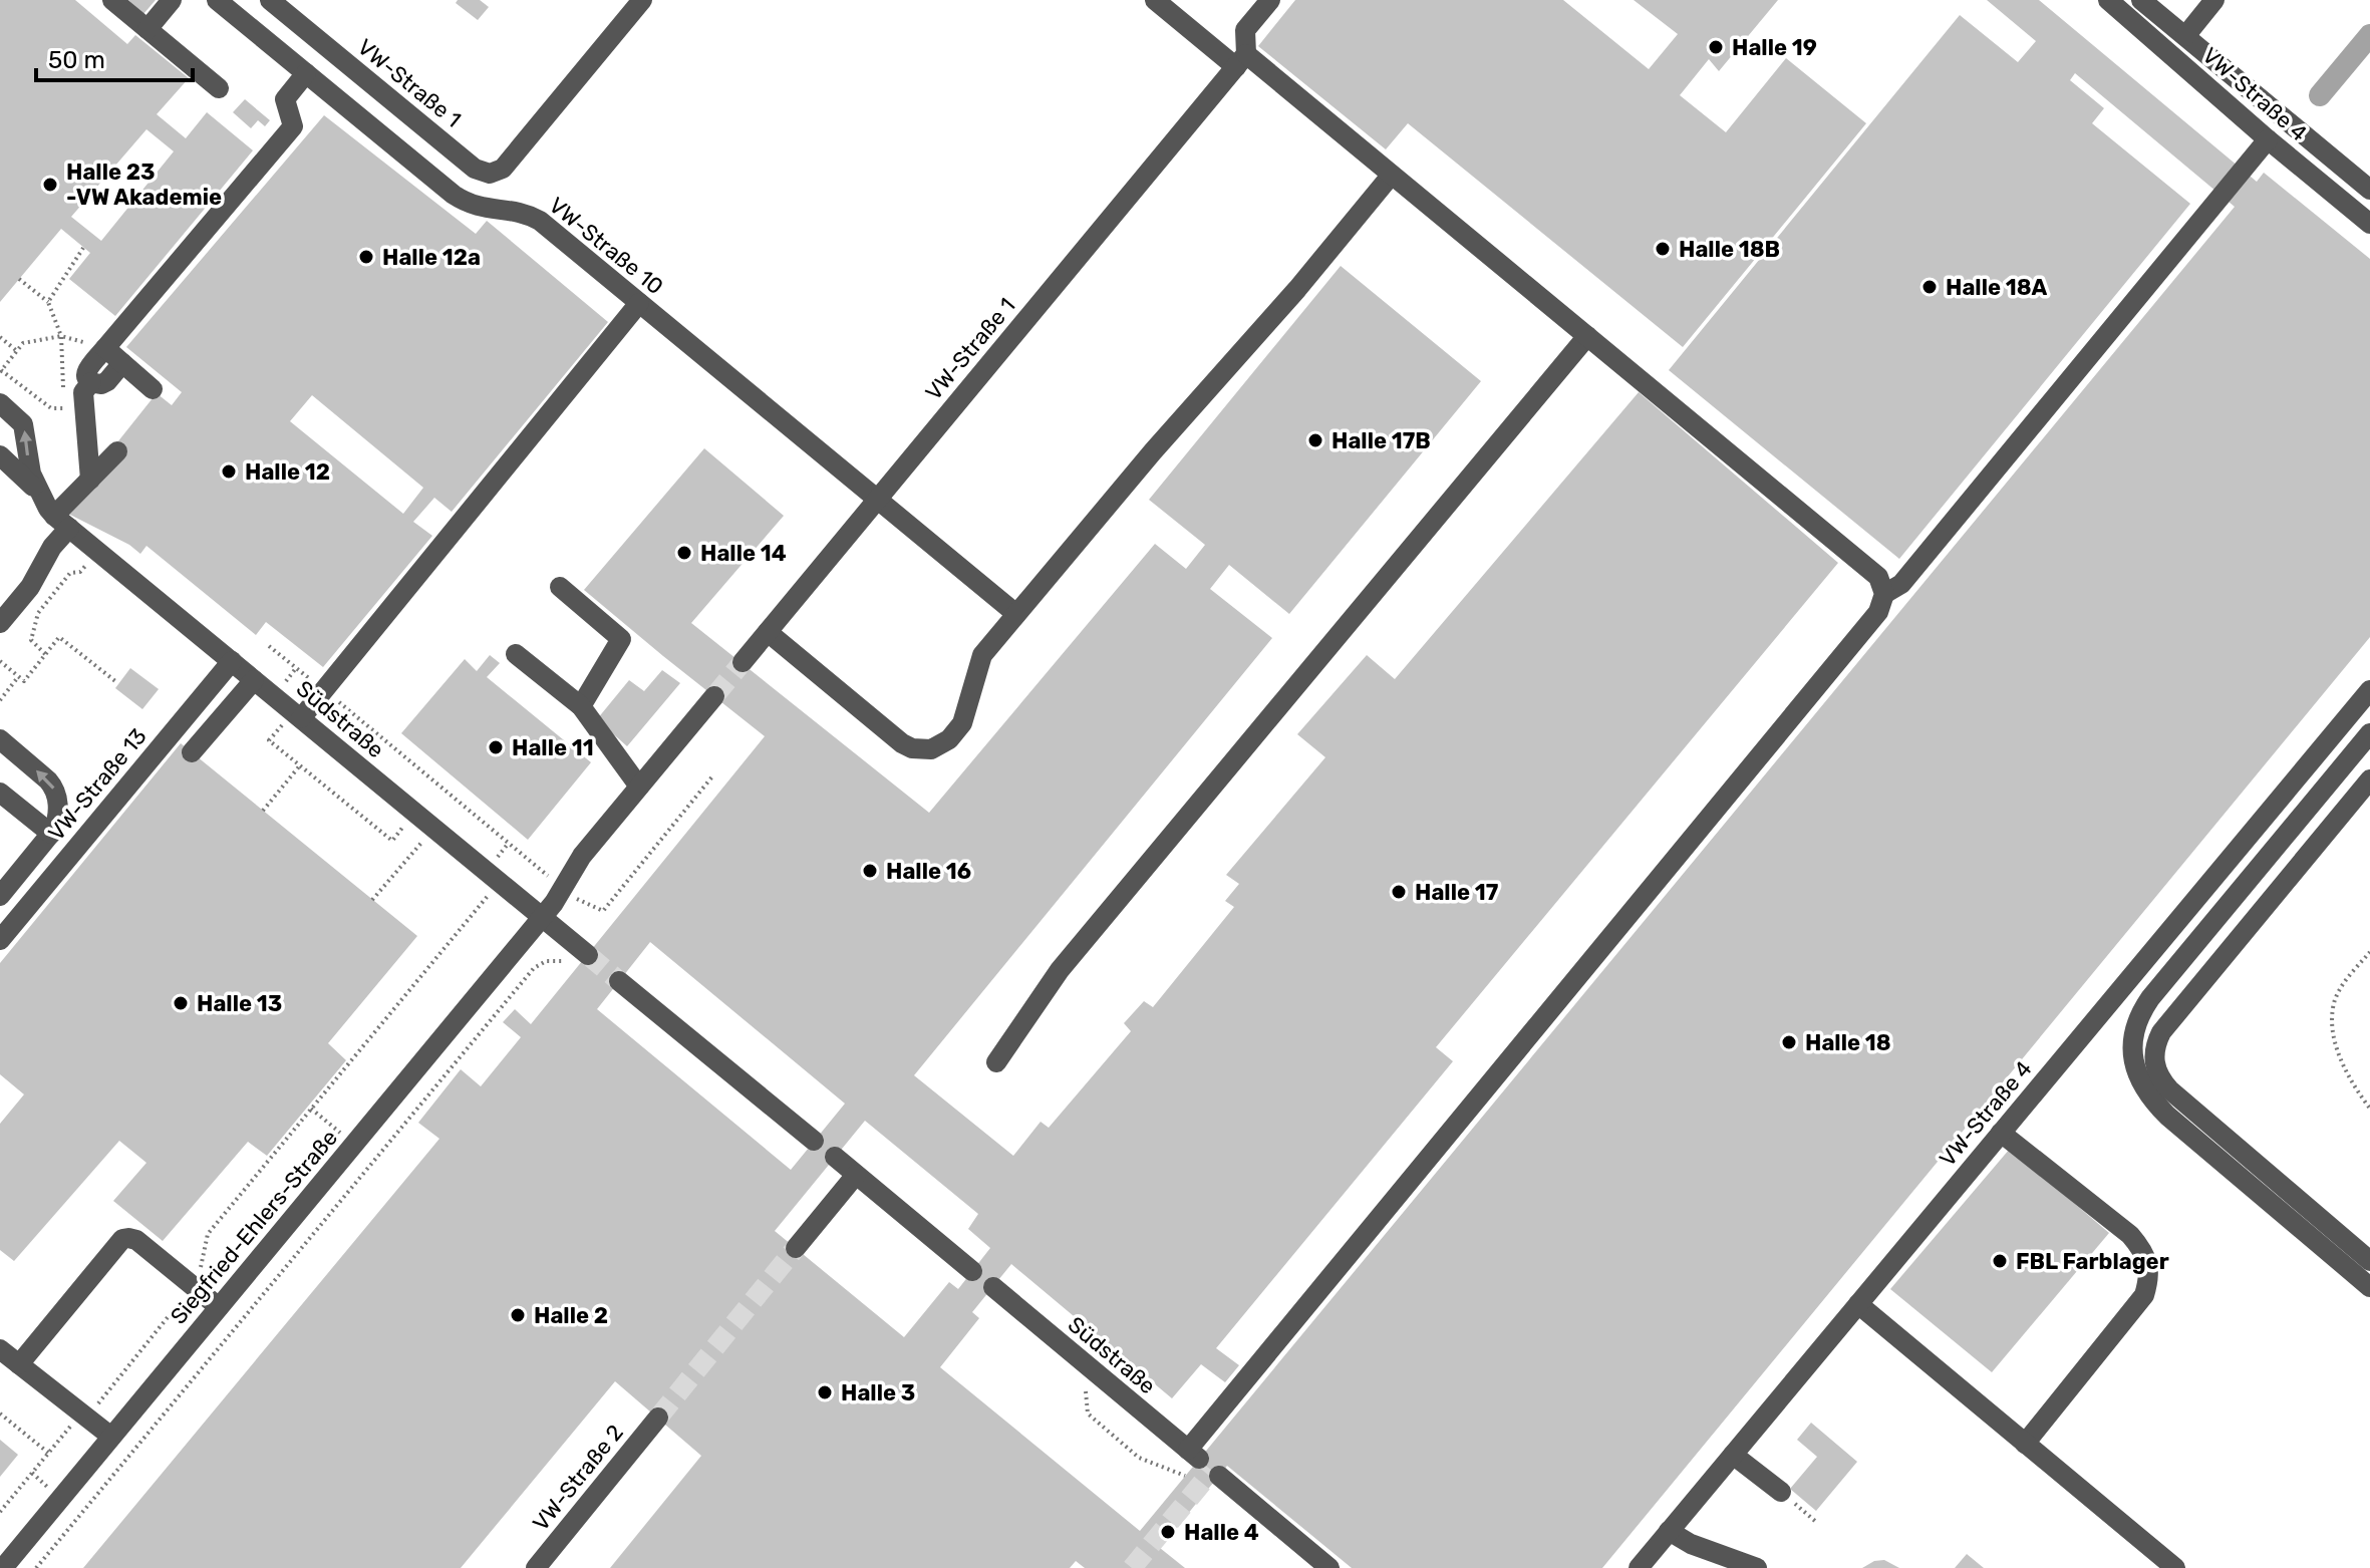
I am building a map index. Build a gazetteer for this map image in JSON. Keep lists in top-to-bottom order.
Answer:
{
  "streets": {
    "street": [
      "VW-Straße 1",
      "VW-Straße 4",
      "VW-Straße 10",
      "Südstraße",
      "VW-Straße 13",
      "Siegfried-Ehlers-Straße",
      "VW-Straße 2"
    ]
  },
  "crossings": [
    ["VW-Straße 1", "VW-Straße 10"],
    ["Südstraße", "VW-Straße 13"],
    ["Südstraße", "Siegfried-Ehlers-Straße"]
  ],
  "places": [
    "Halle 19",
    "Halle 23 -VW Akademie",
    "Halle 18B",
    "Halle 12a",
    "Halle 18A",
    "Halle 17B",
    "Halle 12",
    "Halle 14",
    "Halle 11",
    "Halle 16",
    "Halle 17",
    "Halle 13",
    "Halle 18",
    "FBL Farblager",
    "Halle 2",
    "Halle 3",
    "Halle 4"
  ],
  "scale_bar": "50 m"
}
